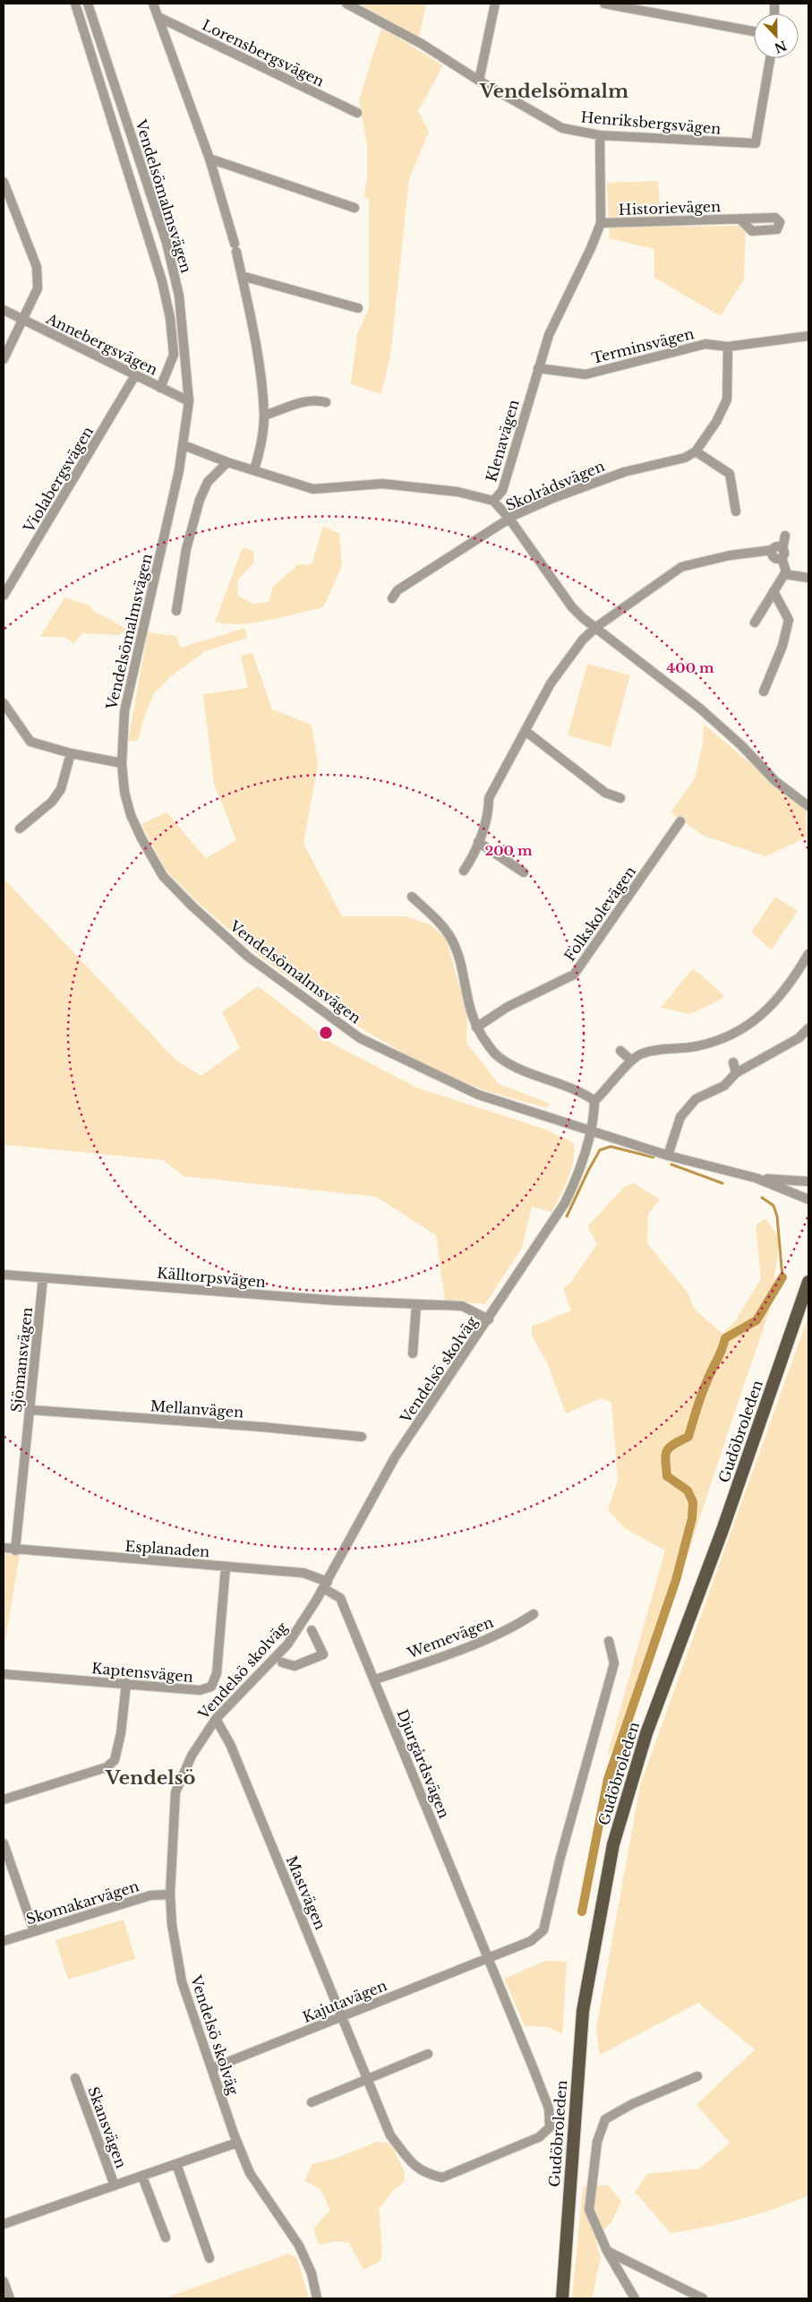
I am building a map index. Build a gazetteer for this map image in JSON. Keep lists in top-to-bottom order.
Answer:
{
  "streets": {
    "main road": ["Gudöbroleden"],
    "street": [
      "Lorensbergsvägen",
      "Henriksbergsvägen",
      "Vendelsömalmsvägen",
      "Historievägen",
      "Annebergsvägen",
      "Terminsvägen",
      "Klenavägen",
      "Violabergsvägen",
      "Skolrådsvägen",
      "Folkskolevägen",
      "Källtorpsvägen",
      "Sjömansvägen",
      "Vendelsö skolväg",
      "Mellanvägen",
      "Esplanaden",
      "Wemevägen",
      "Kaptensvägen",
      "Djurgårdsvägen",
      "Mastvägen",
      "Skomakarvägen",
      "Kajutavägen",
      "Skansvägen"
    ]
  },
  "crossings": [
    ["Henriksbergsvägen", "Klenavägen"],
    ["Vendelsömalmsvägen", "Annebergsvägen"],
    ["Vendelsömalmsvägen", "Klenavägen"],
    ["Vendelsömalmsvägen", "Vendelsö skolväg"],
    ["Historievägen", "Klenavägen"],
    ["Annebergsvägen", "Violabergsvägen"],
    ["Terminsvägen", "Klenavägen"],
    ["Källtorpsvägen", "Sjömansvägen"],
    ["Källtorpsvägen", "Vendelsö skolväg"],
    ["Sjömansvägen", "Mellanvägen"],
    ["Sjömansvägen", "Esplanaden"],
    ["Vendelsö skolväg", "Esplanaden"],
    ["Vendelsö skolväg", "Djurgårdsvägen"],
    ["Vendelsö skolväg", "Mastvägen"],
    ["Vendelsö skolväg", "Skomakarvägen"],
    ["Vendelsö skolväg", "Kajutavägen"],
    ["Vendelsö skolväg", "Skansvägen"],
    ["Esplanaden", "Kaptensvägen"],
    ["Esplanaden", "Djurgårdsvägen"],
    ["Wemevägen", "Djurgårdsvägen"],
    ["Djurgårdsvägen", "Mastvägen"],
    ["Djurgårdsvägen", "Kajutavägen"],
    ["Mastvägen", "Kajutavägen"]
  ],
  "districts": ["Vendelsömalm", "Vendelsö"],
  "north": "bottom",
  "rings": ["400 m", "200 m"]
}
